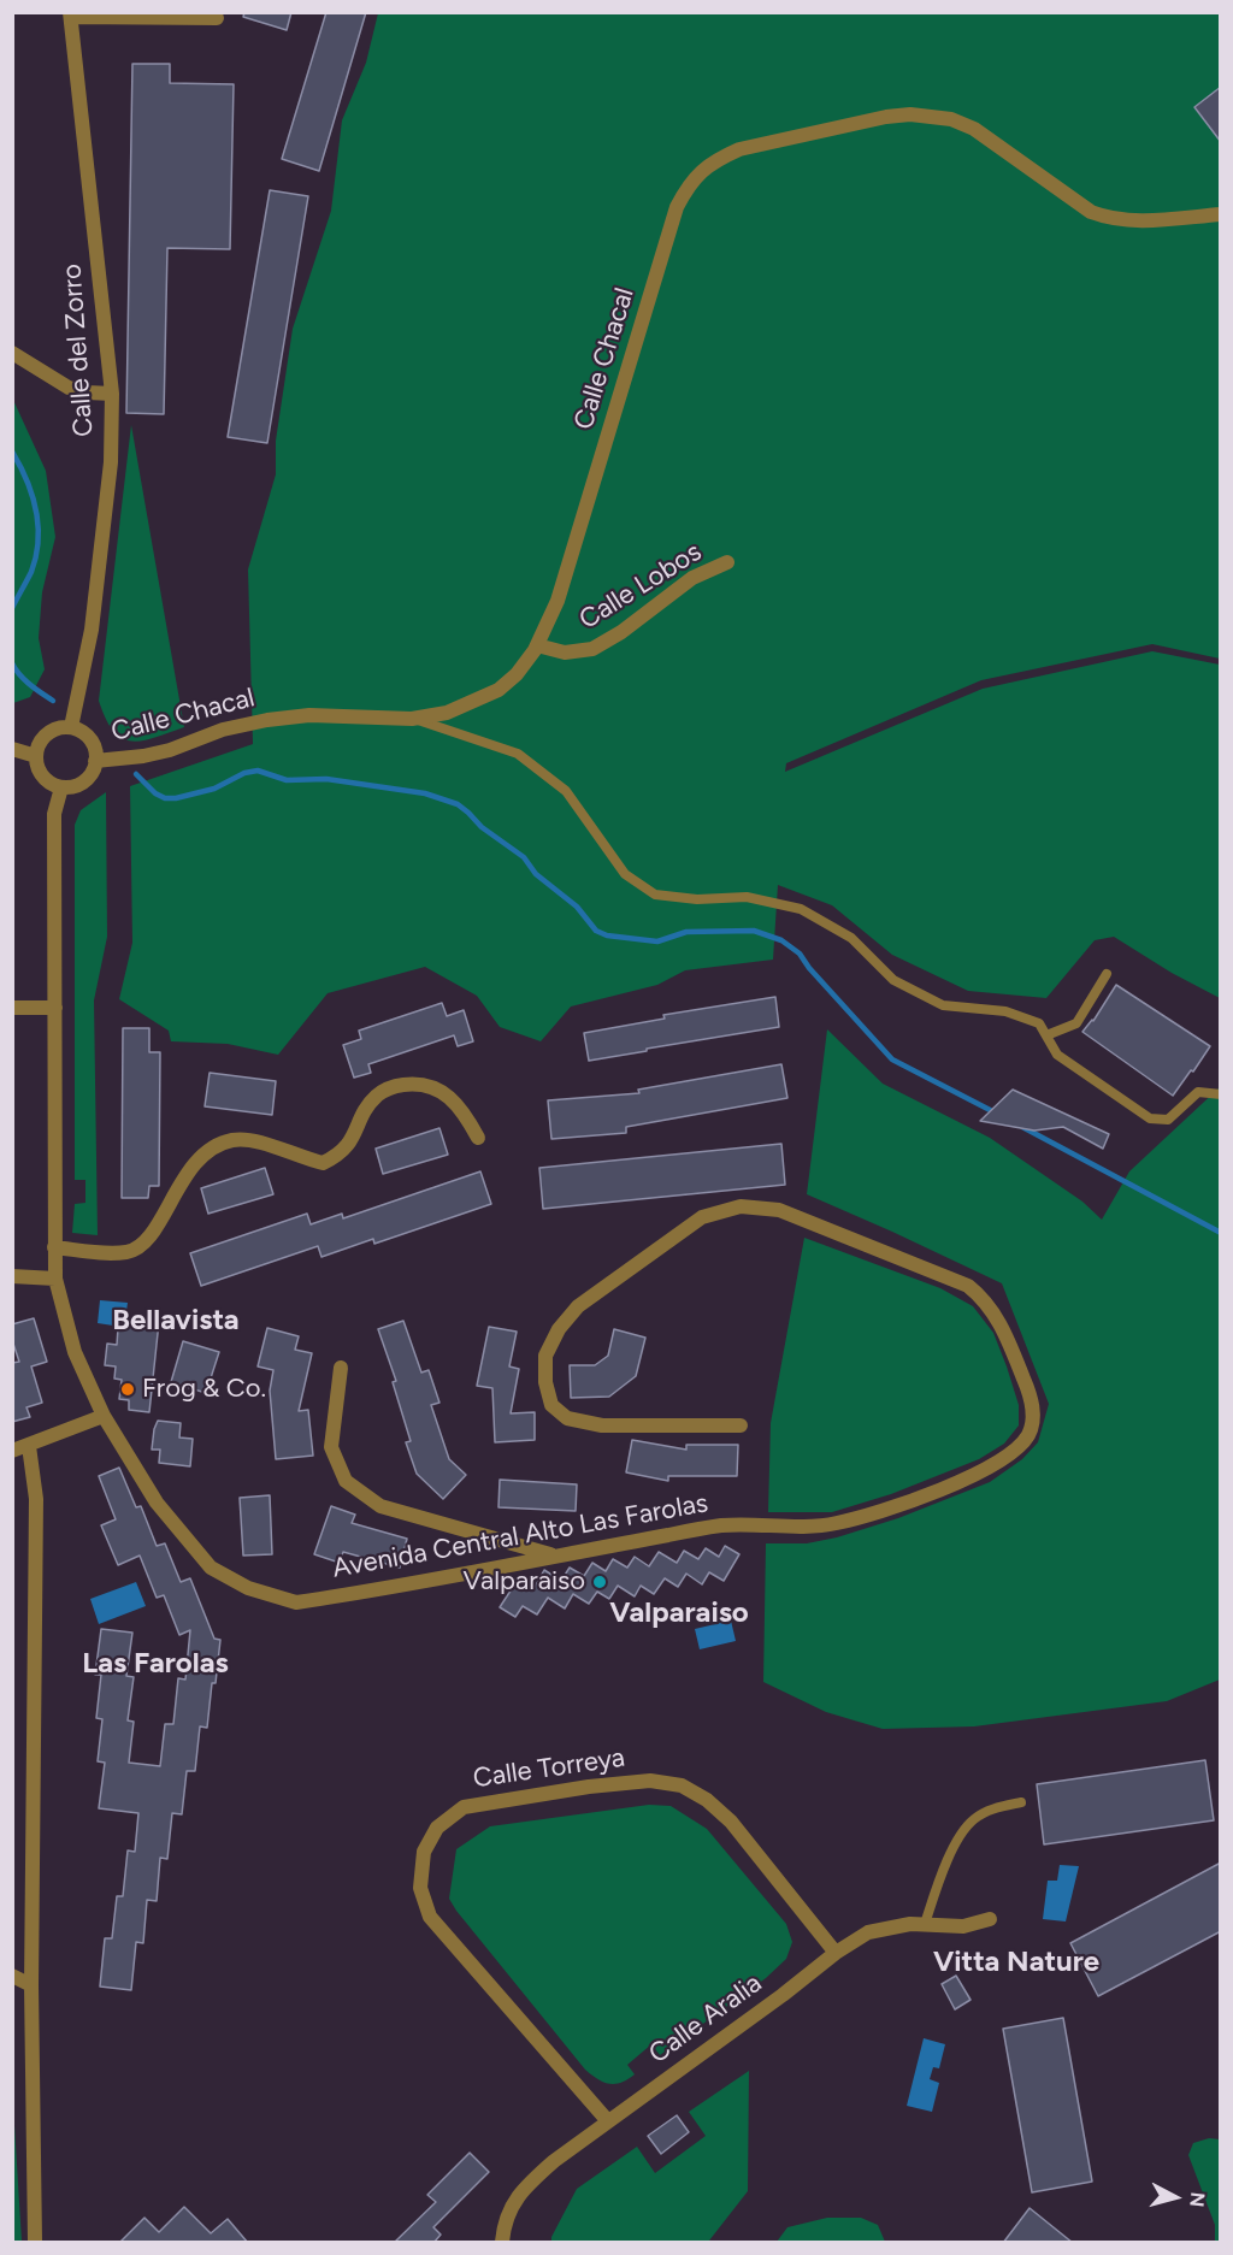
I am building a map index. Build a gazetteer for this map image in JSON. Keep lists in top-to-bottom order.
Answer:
{
  "streets": {
    "street": [
      "Calle del Zorro",
      "Calle Chacal",
      "Calle Lobos",
      "Avenida Central Alto Las Farolas",
      "Calle Torreya",
      "Calle Aralia"
    ]
  },
  "crossings": [
    ["Calle del Zorro", "Calle Chacal"],
    ["Calle Chacal", "Calle Lobos"],
    ["Calle Torreya", "Calle Aralia"]
  ],
  "districts": [
    "Bellavista",
    "Valparaiso",
    "Las Farolas",
    "Vitta Nature"
  ],
  "places": ["Frog & Co.", "Valparaiso"],
  "north": "right"
}
